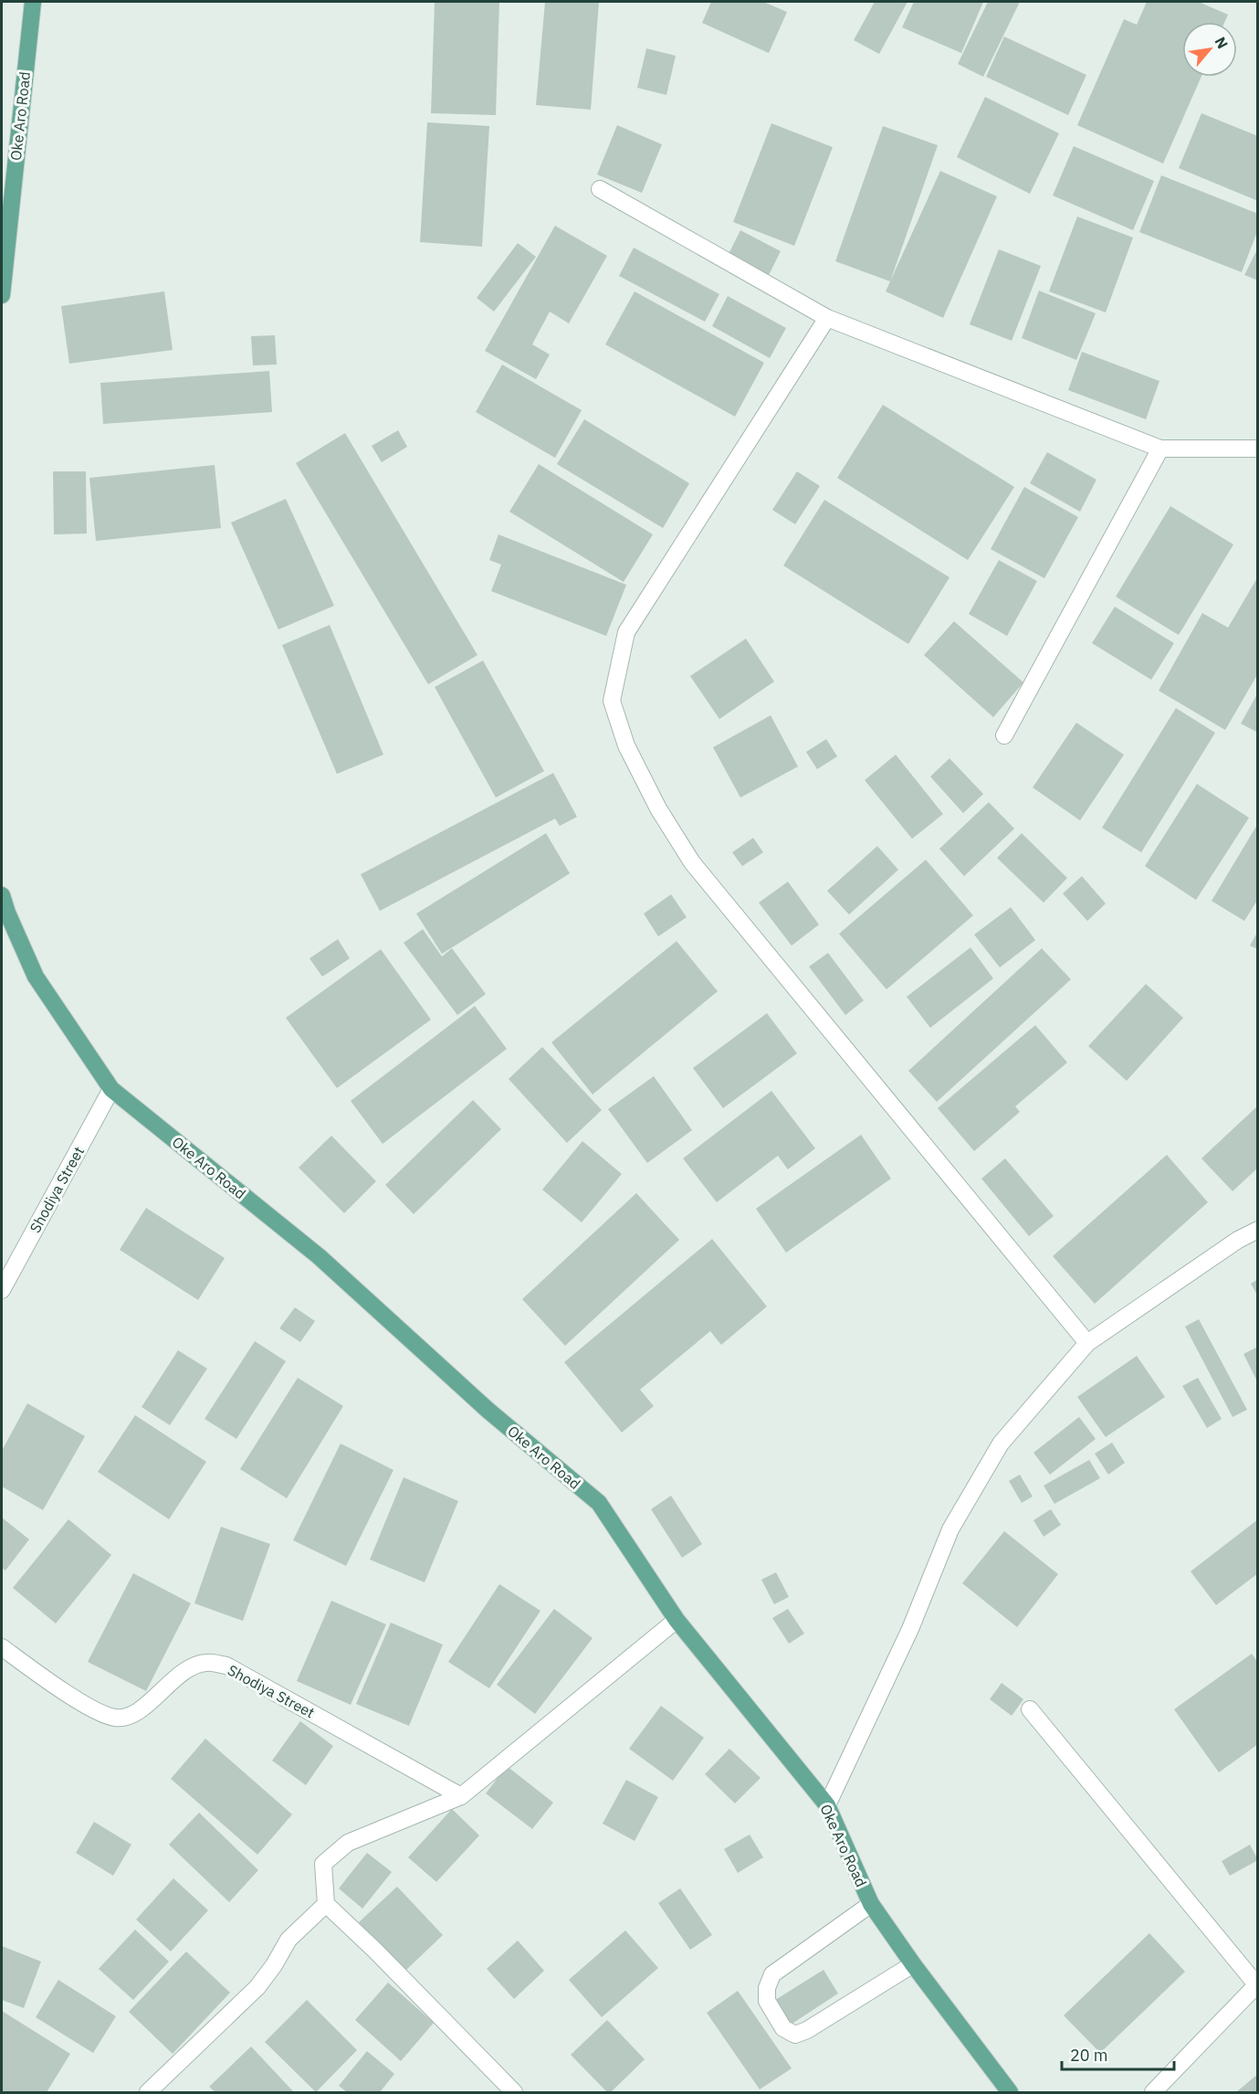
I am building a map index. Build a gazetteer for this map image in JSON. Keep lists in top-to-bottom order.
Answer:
{
  "streets": {
    "main road": ["Oke Aro Road"],
    "street": ["Shodiya Street"]
  },
  "crossings": [
    ["Oke Aro Road", "Shodiya Street"]
  ],
  "scale_bar": "20 m",
  "north": "top right"
}
